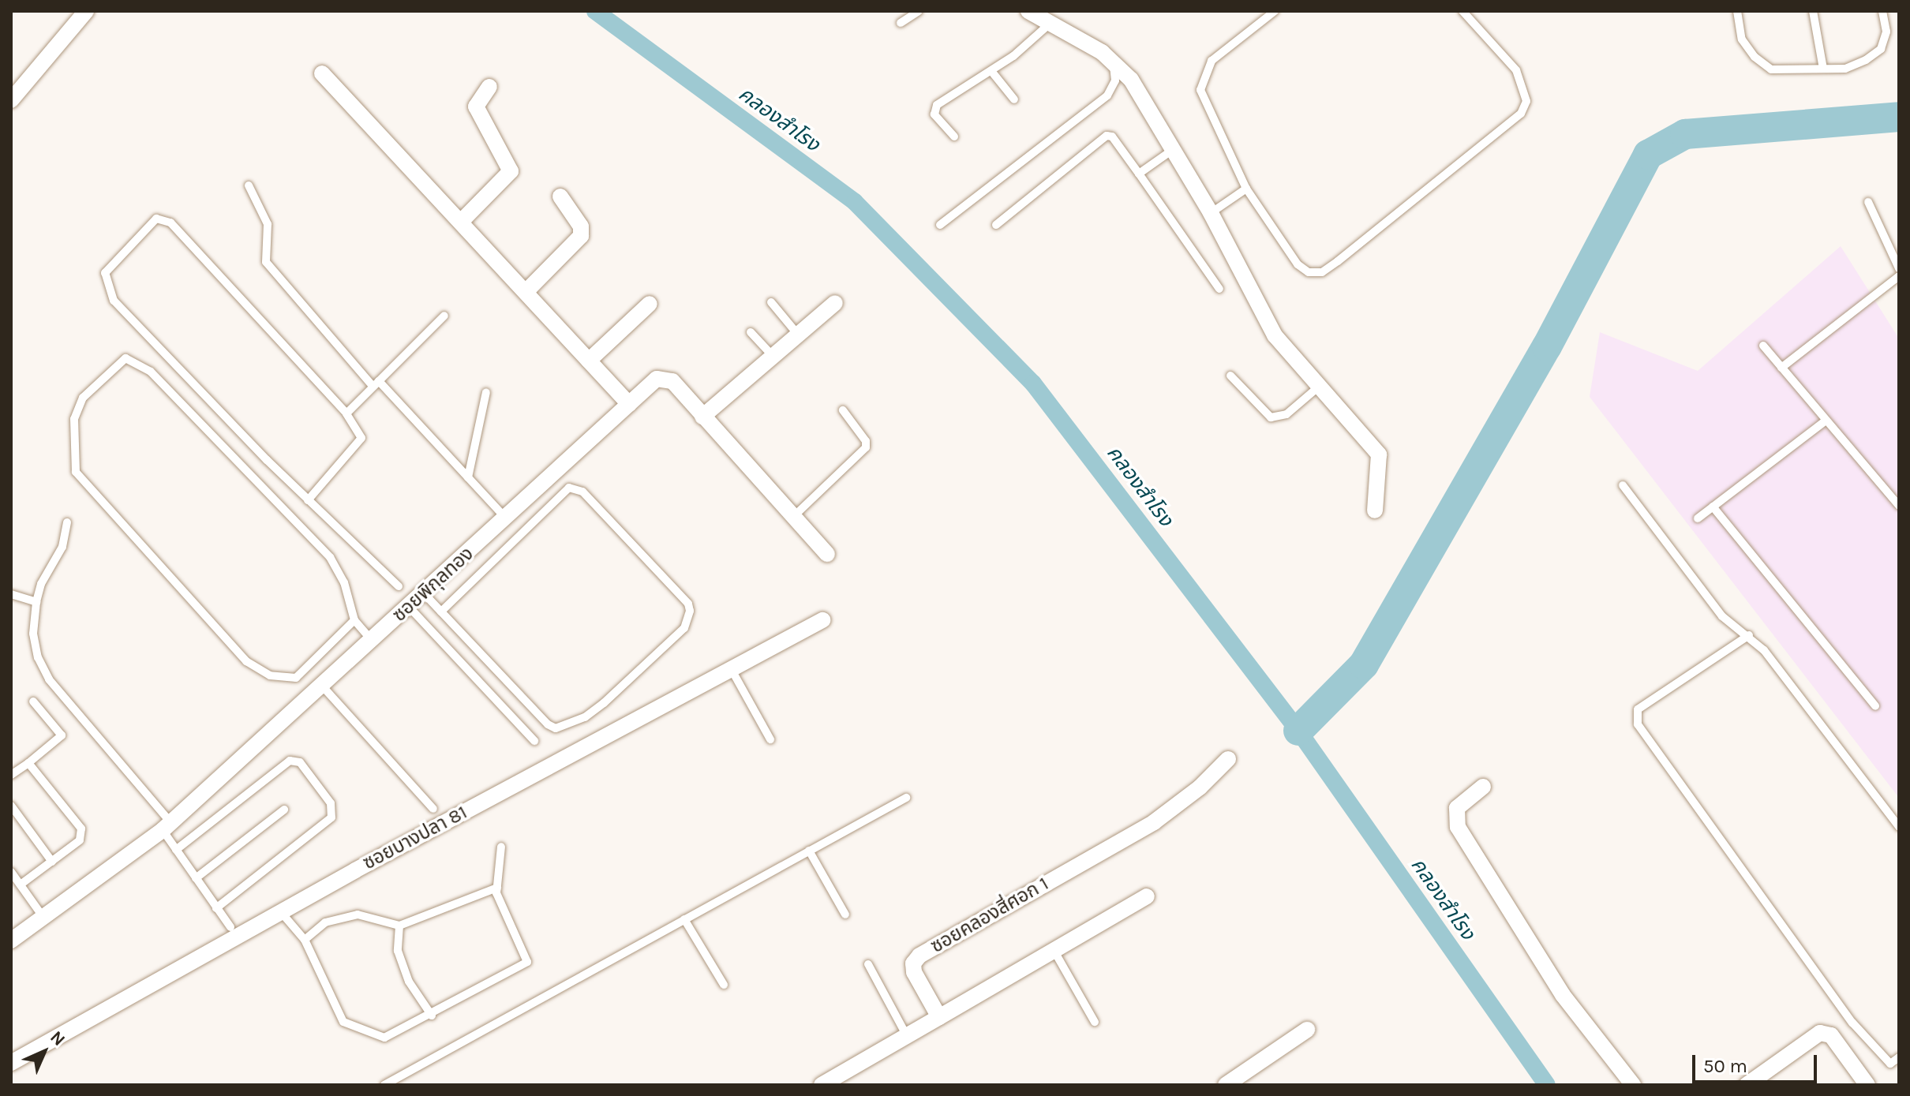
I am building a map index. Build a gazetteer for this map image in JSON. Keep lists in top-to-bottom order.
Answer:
{
  "streets": {
    "street": ["ซอยพิกุลทอง", "ซอยบางปลา 81", "ซอยคลองสี่ศอก 1"]
  },
  "water": ["คลองสำโรง"],
  "scale_bar": "50 m",
  "north": "top right"
}
